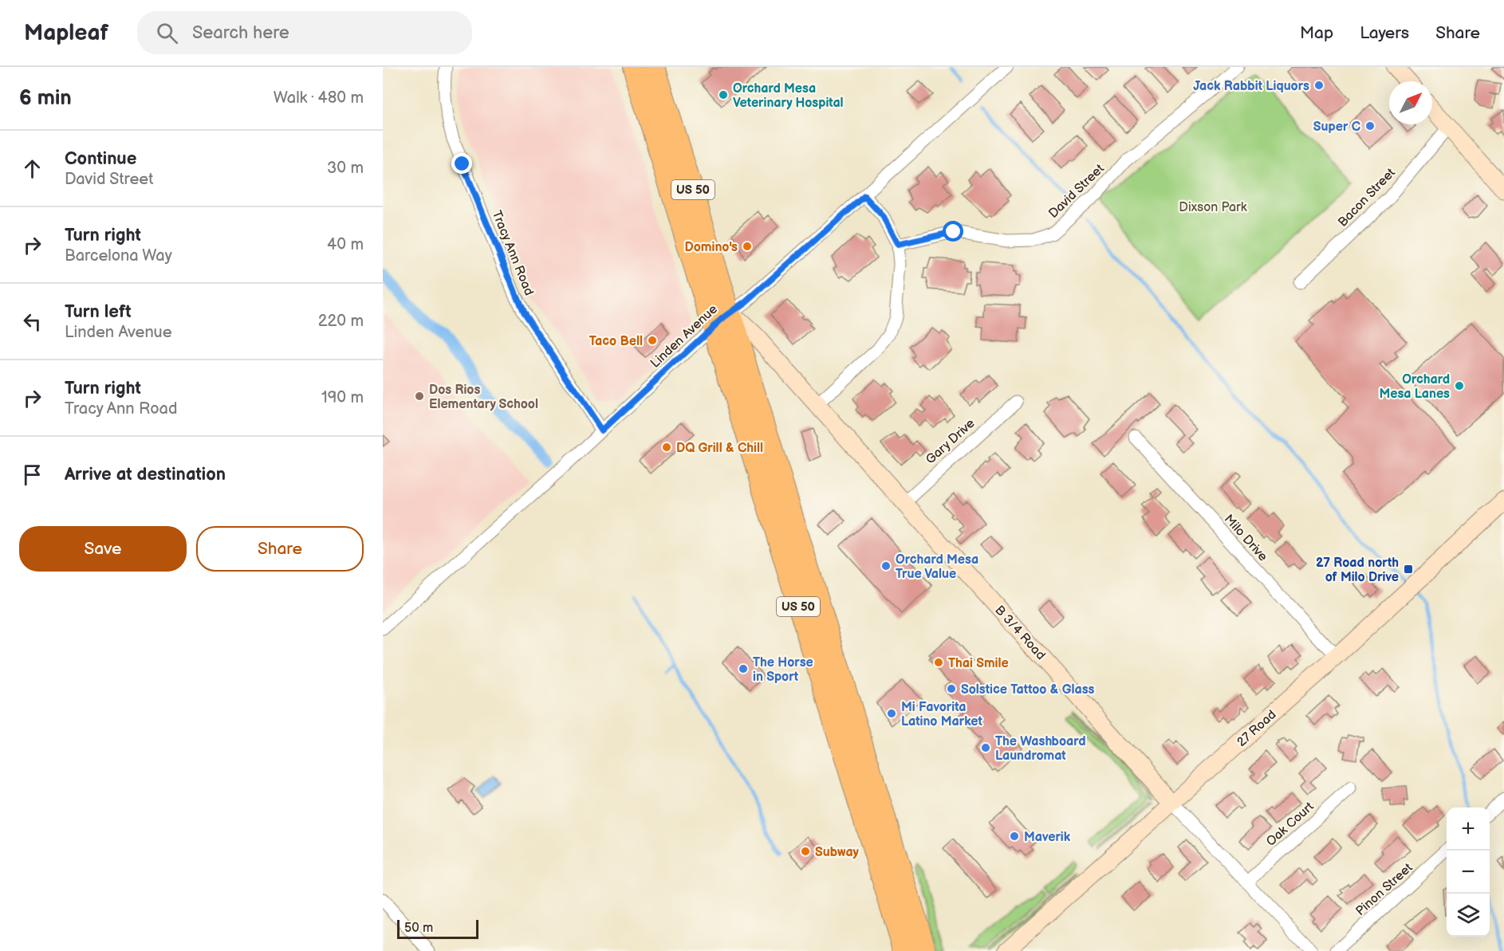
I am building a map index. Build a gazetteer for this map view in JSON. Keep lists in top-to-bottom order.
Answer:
{
  "streets": {
    "highway": ["US 50"],
    "street": [
      "David Street",
      "Bacon Street",
      "Tracy Ann Road",
      "Linden Avenue",
      "Gary Drive",
      "Milo Drive",
      "B 3/4 Road",
      "27 Road",
      "Oak Court",
      "Pinon Street"
    ]
  },
  "crossings": [
    ["US 50", "Linden Avenue"],
    ["US 50", "B 3/4 Road"],
    ["Tracy Ann Road", "Linden Avenue"],
    ["Linden Avenue", "B 3/4 Road"],
    ["Gary Drive", "B 3/4 Road"],
    ["Milo Drive", "27 Road"],
    ["B 3/4 Road", "27 Road"],
    ["B 3/4 Road", "Oak Court"]
  ],
  "parks": ["Dixson Park"],
  "places": {
    "other": [
      "Jack Rabbit Liquors",
      "Orchard Mesa Veterinary Hospital",
      "Super C",
      "Domino's",
      "Taco Bell",
      "Orchard Mesa Lanes",
      "Dos Rios Elementary School",
      "DQ Grill & Chill",
      "Orchard Mesa True Value",
      "Thai Smile",
      "The Horse in Sport",
      "Solstice Tattoo & Glass",
      "Mi Favorita Latino Market",
      "The Washboard Laundromat",
      "Maverik",
      "Subway"
    ],
    "transit": ["27 Road north of Milo Drive"]
  },
  "scale_bar": "50 m",
  "north": "top right",
  "page": {
    "header": "Mapleaf",
    "search": "Search here",
    "nav": ["Map", "Layers", "Share"],
    "heading": ["6 min", "Walk · 480 m"],
    "list": [
      ["Continue", "David Street", "30 m"],
      ["Turn right", "Barcelona Way", "40 m"],
      ["Turn left", "Linden Avenue", "220 m"],
      ["Turn right", "Tracy Ann Road", "190 m"],
      "Arrive at destination"
    ],
    "buttons": ["Save", "Share"],
    "map_buttons": ["+", "−"],
    "scale": "50 m"
  }
}
